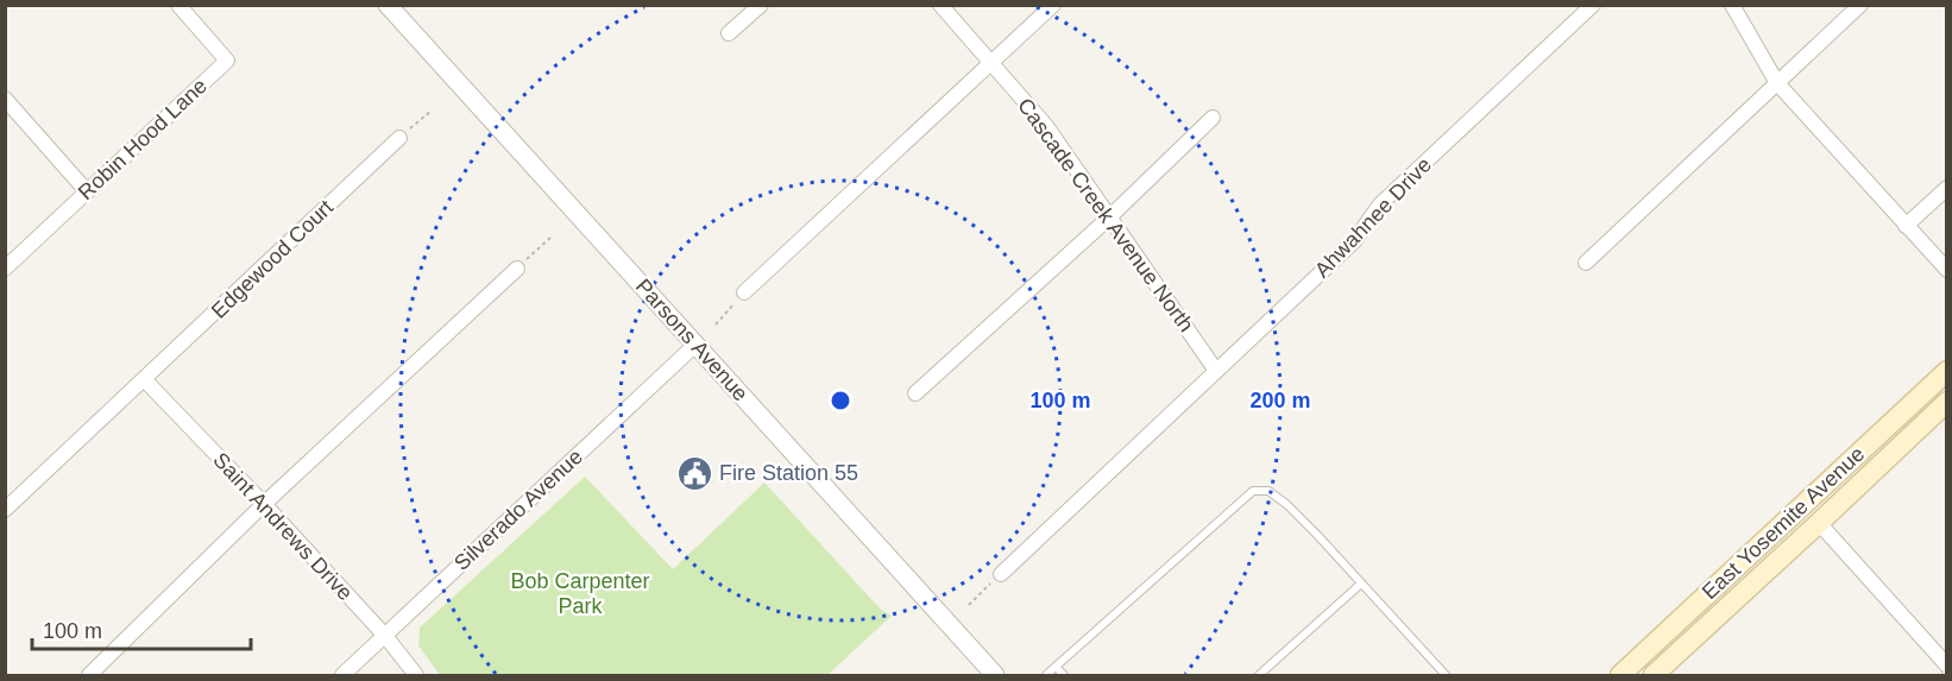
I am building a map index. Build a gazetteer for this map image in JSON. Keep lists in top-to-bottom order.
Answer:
{
  "streets": {
    "main road": ["East Yosemite Avenue"],
    "street": [
      "Robin Hood Lane",
      "Cascade Creek Avenue North",
      "Ahwahnee Drive",
      "Edgewood Court",
      "Parsons Avenue",
      "Silverado Avenue",
      "Saint Andrews Drive"
    ]
  },
  "crossings": [
    ["Cascade Creek Avenue North", "Ahwahnee Drive"],
    ["Edgewood Court", "Saint Andrews Drive"],
    ["Parsons Avenue", "Silverado Avenue"],
    ["Silverado Avenue", "Saint Andrews Drive"]
  ],
  "parks": ["Bob Carpenter Park"],
  "places": {
    "public building": ["Fire Station 55"]
  },
  "scale_bar": "100 m",
  "rings": ["100 m", "200 m"]
}
